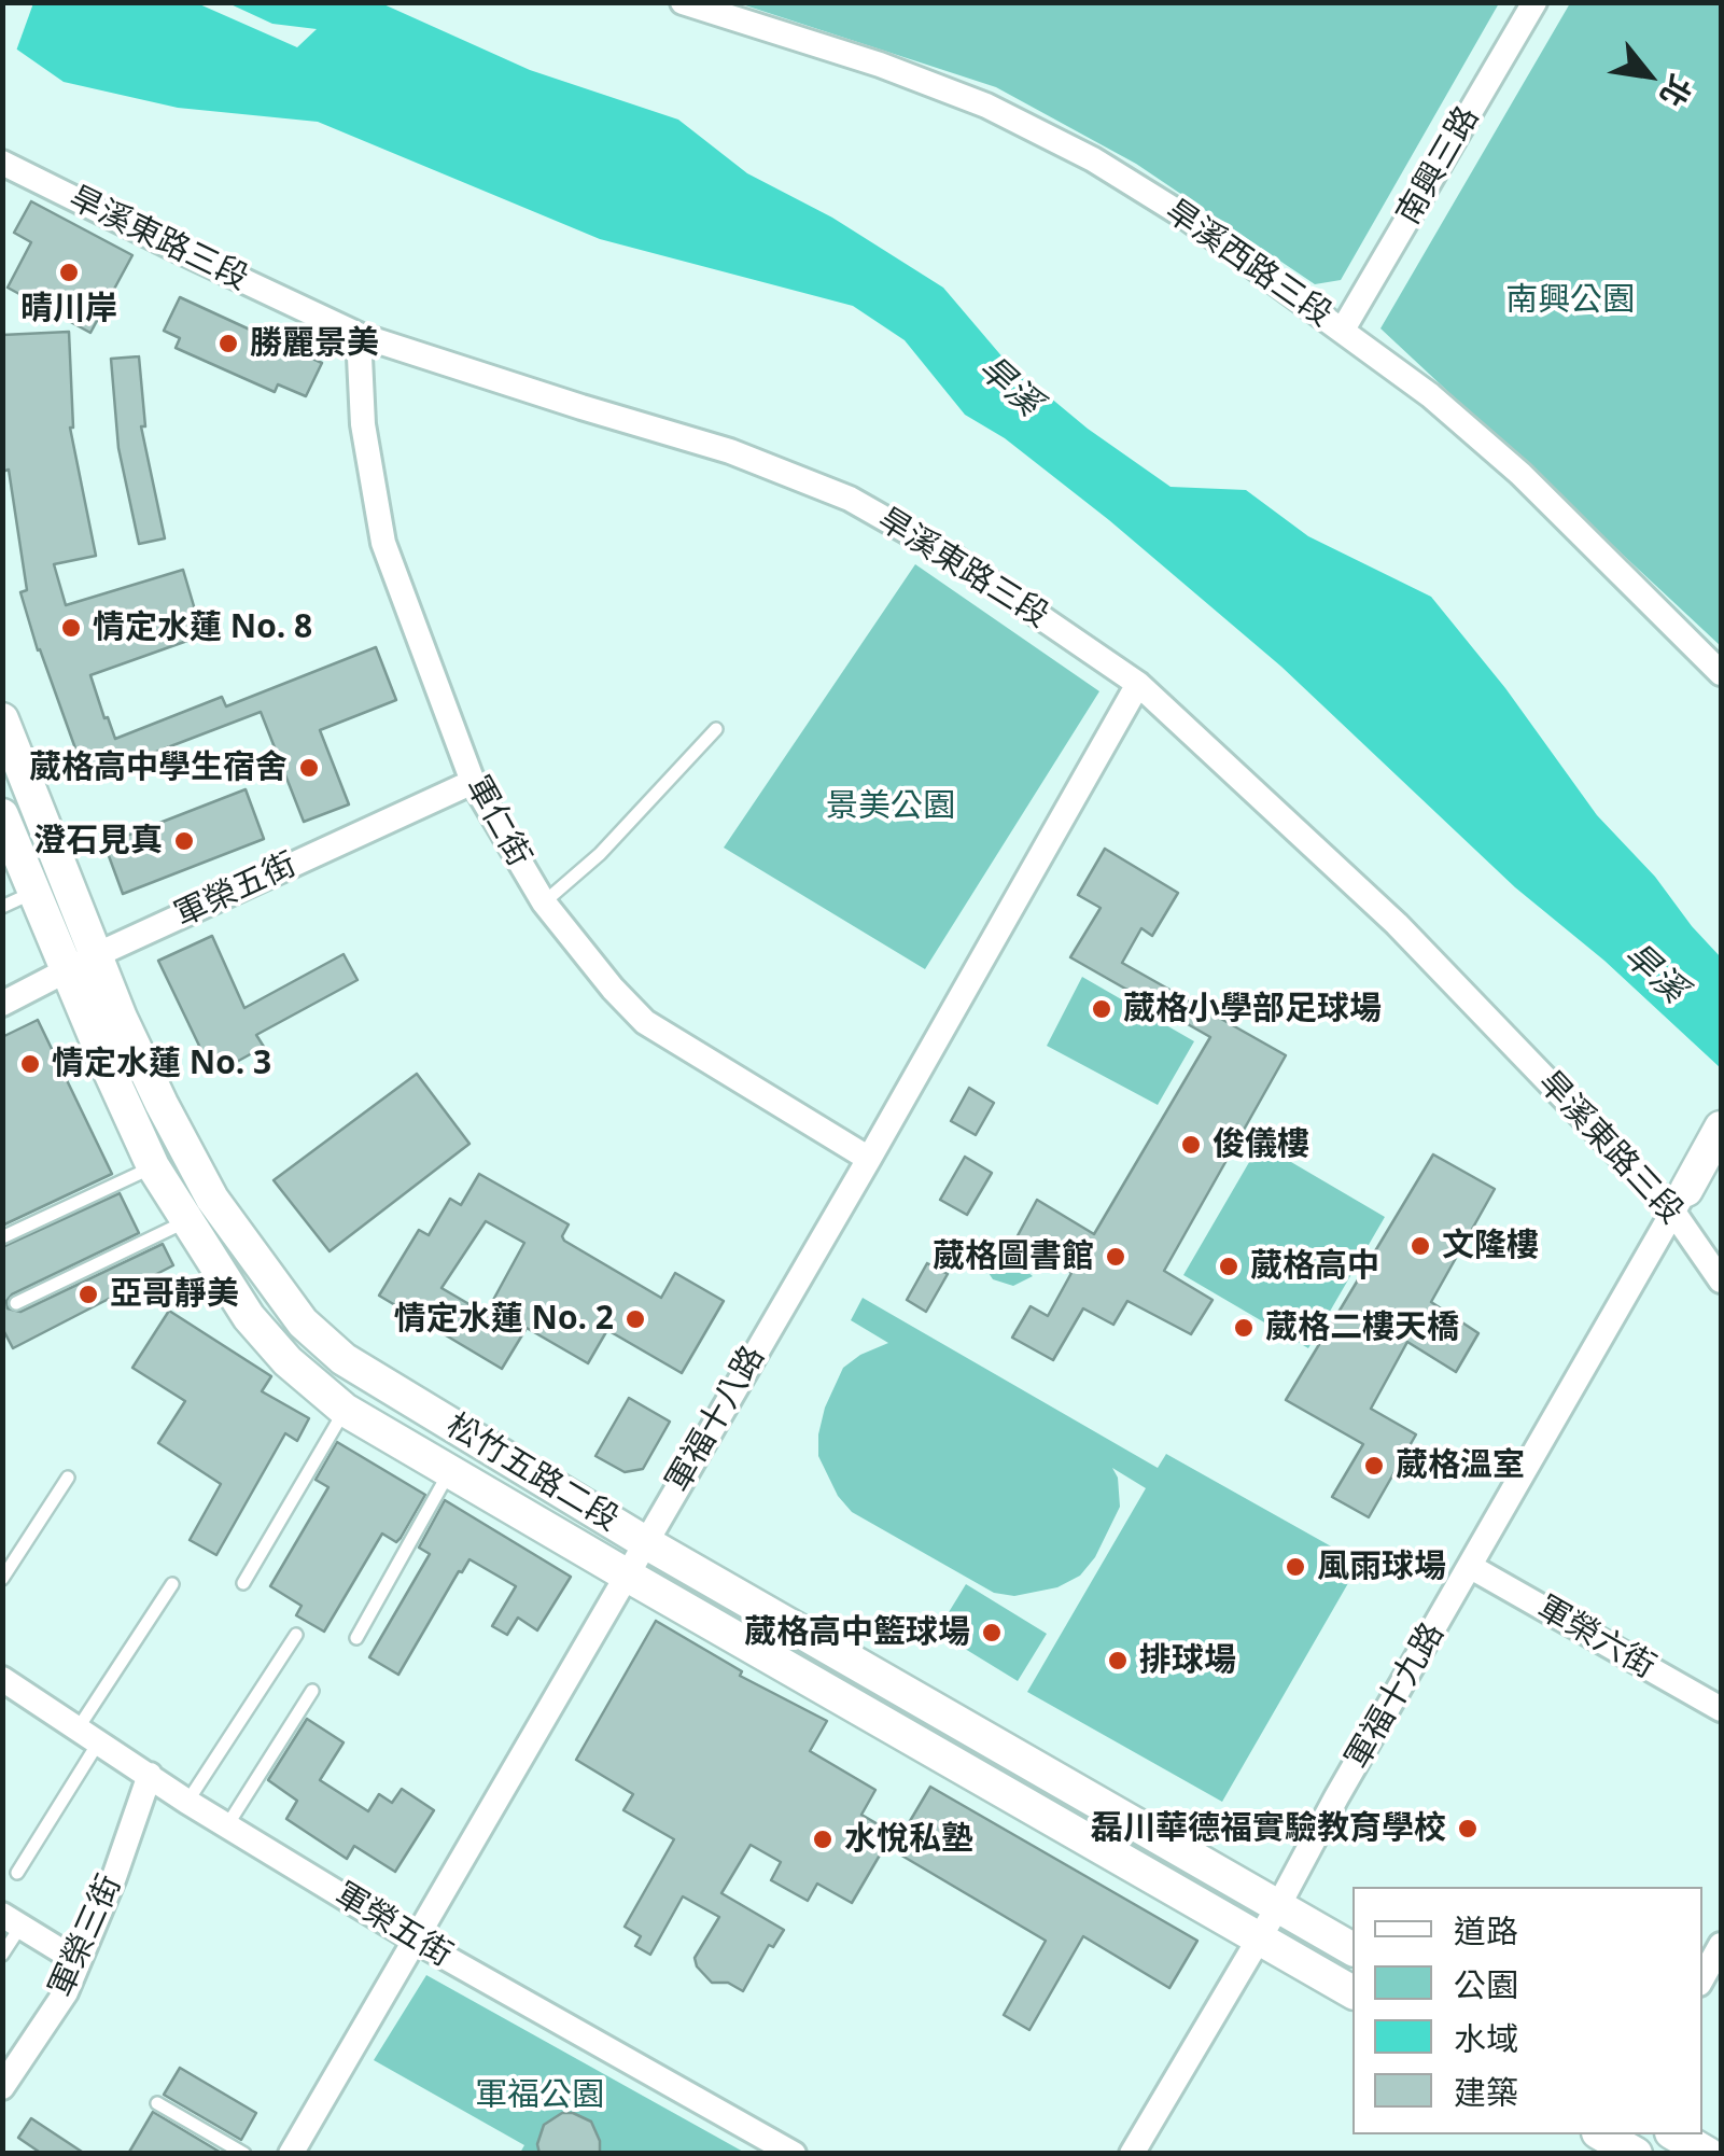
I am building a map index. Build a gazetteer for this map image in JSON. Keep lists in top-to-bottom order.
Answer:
{
  "streets": {
    "street": [
      "南興三路",
      "旱溪東路三段",
      "旱溪西路三段",
      "軍仁街",
      "軍榮五街",
      "軍福十八路",
      "松竹五路二段",
      "軍榮六街",
      "軍福十九路",
      "軍榮三街"
    ]
  },
  "crossings": [
    ["南興三路", "旱溪西路三段"],
    ["旱溪東路三段", "軍仁街"],
    ["旱溪東路三段", "軍福十八路"],
    ["旱溪東路三段", "軍福十九路"],
    ["軍仁街", "軍榮五街"],
    ["軍仁街", "軍福十八路"],
    ["軍榮五街", "軍福十八路"],
    ["軍榮五街", "松竹五路二段"],
    ["軍榮五街", "軍榮三街"],
    ["軍福十八路", "松竹五路二段"],
    ["松竹五路二段", "軍福十九路"],
    ["軍榮六街", "軍福十九路"]
  ],
  "water": ["旱溪"],
  "parks": ["南興公園", "景美公園", "軍福公園"],
  "places": [
    "晴川岸",
    "勝麗景美",
    "情定水蓮 No. 8",
    "葳格高中學生宿舍",
    "澄石見真",
    "葳格小學部足球場",
    "情定水蓮 No. 3",
    "俊儀樓",
    "文隆樓",
    "葳格圖書館",
    "葳格高中",
    "亞哥靜美",
    "情定水蓮 No. 2",
    "葳格二樓天橋",
    "葳格溫室",
    "風雨球場",
    "葳格高中籃球場",
    "排球場",
    "磊川華德福實驗教育學校",
    "水悅私塾"
  ],
  "legend": [
    "道路",
    "公園",
    "水域",
    "建築"
  ],
  "north": "bottom right"
}
